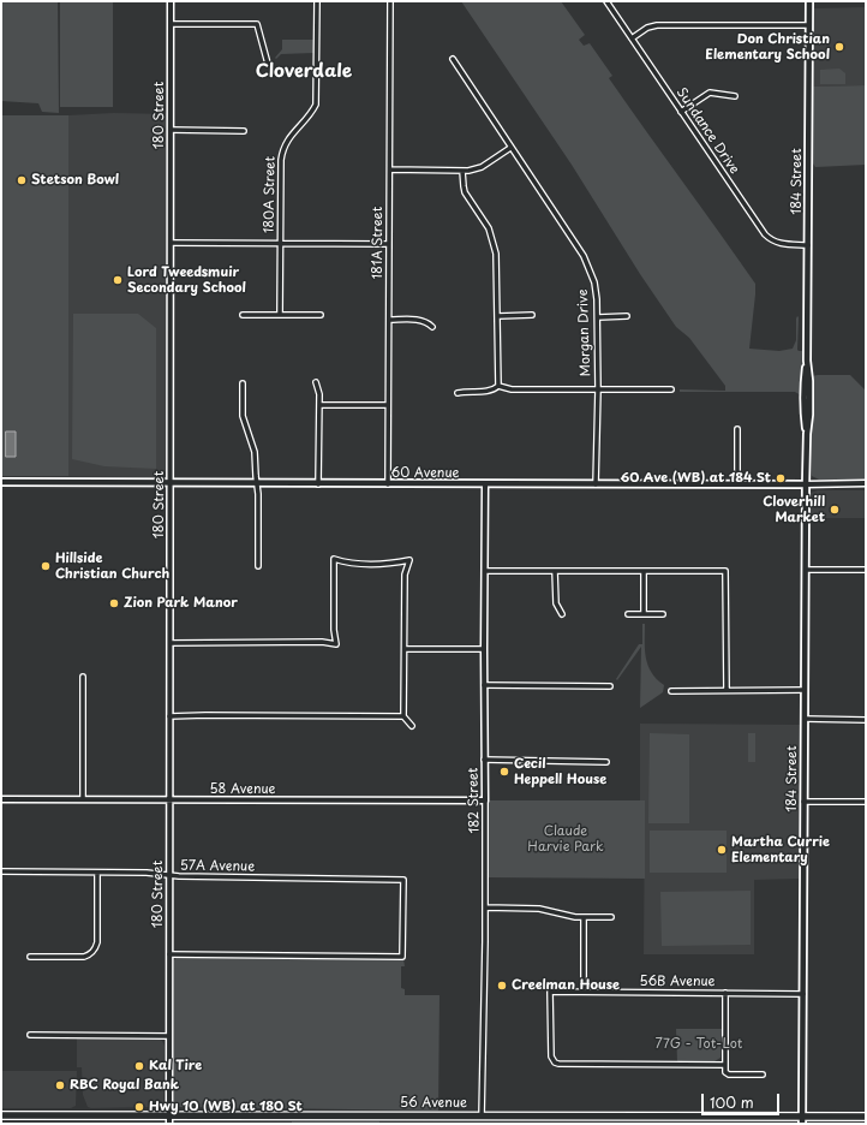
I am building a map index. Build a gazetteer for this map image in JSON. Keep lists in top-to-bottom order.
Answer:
{
  "streets": {
    "highway": ["56 Avenue"],
    "main road": ["184 Street", "60 Avenue"],
    "street": [
      "180 Street",
      "Sundance Drive",
      "180A Street",
      "181A Street",
      "Morgan Drive",
      "58 Avenue",
      "182 Street",
      "57A Avenue",
      "56B Avenue"
    ]
  },
  "crossings": [
    ["180 Street", "60 Avenue"],
    ["180 Street", "58 Avenue"],
    ["180 Street", "57A Avenue"],
    ["180 Street", "56 Avenue"],
    ["Sundance Drive", "184 Street"],
    ["184 Street", "60 Avenue"],
    ["184 Street", "56B Avenue"],
    ["184 Street", "56 Avenue"],
    ["181A Street", "60 Avenue"],
    ["Morgan Drive", "60 Avenue"],
    ["60 Avenue", "182 Street"],
    ["58 Avenue", "182 Street"],
    ["182 Street", "56 Avenue"]
  ],
  "districts": ["Cloverdale"],
  "parks": ["Claude Harvie Park", "77G - Tot-Lot"],
  "places": [
    "Don Christian Elementary School",
    "Stetson Bowl",
    "Lord Tweedsmuir Secondary School",
    "60 Ave (WB) at 184 St",
    "Cloverhill Market",
    "Hillside Christian Church",
    "Zion Park Manor",
    "Cecil Heppell House",
    "Martha Currie Elementary",
    "Creelman House",
    "Kal Tire",
    "RBC Royal Bank",
    "Hwy 10 (WB) at 180 St"
  ],
  "scale_bar": "100 m"
}
